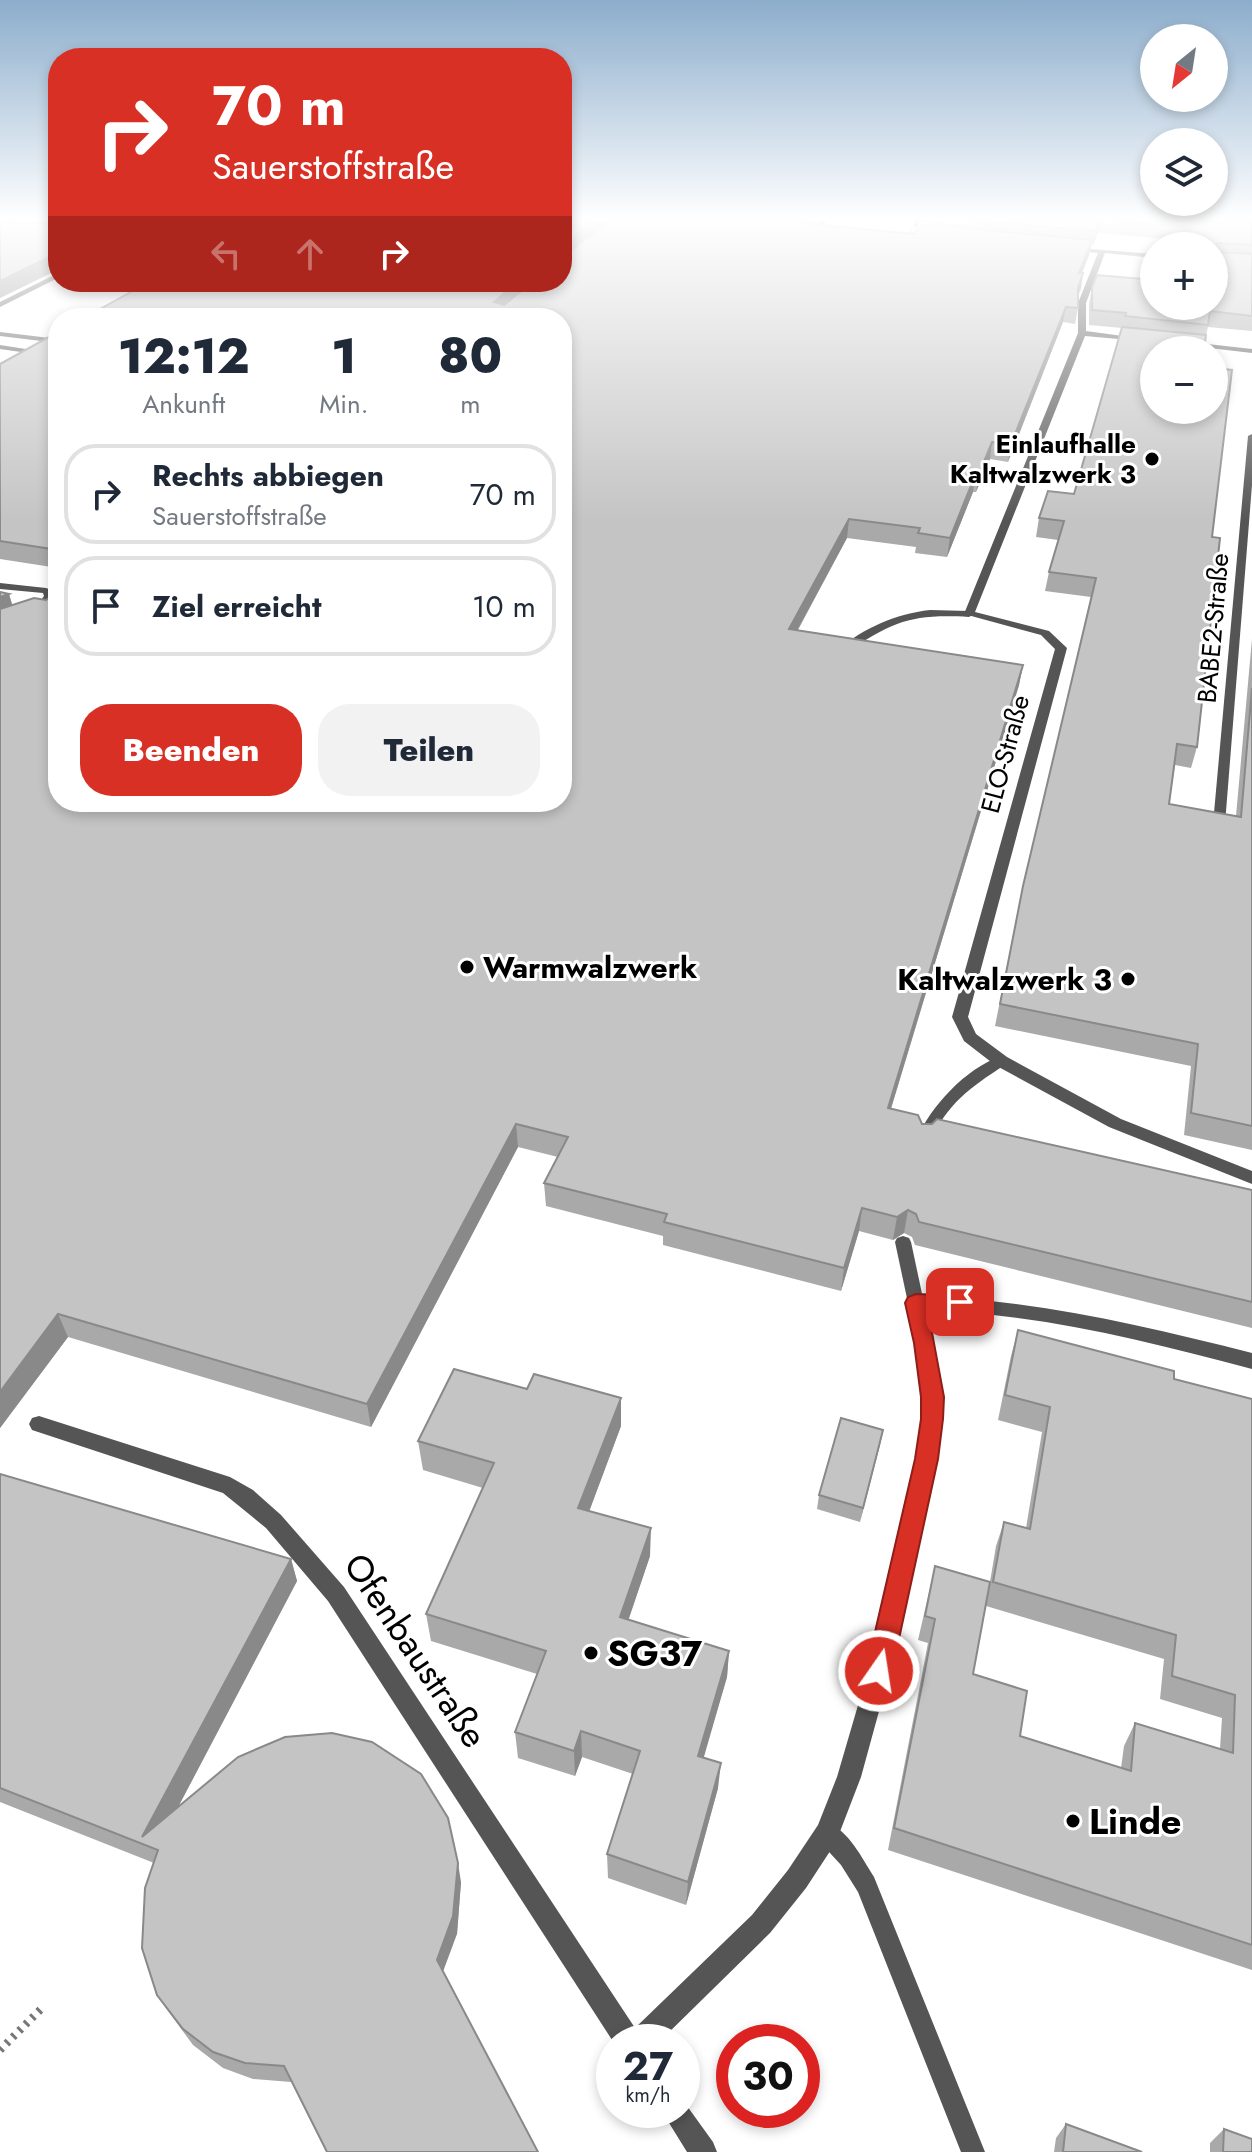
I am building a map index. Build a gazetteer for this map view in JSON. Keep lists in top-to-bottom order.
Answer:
{
  "streets": {
    "street": ["ELO-Straße", "Ofenbaustraße"],
    "lane": ["BABE2-Straße"]
  },
  "places": [
    "Einlaufhalle Kaltwalzwerk 3",
    "Warmwalzwerk",
    "Kaltwalzwerk 3",
    "SG37",
    "Linde"
  ],
  "north": "bottom left",
  "page": {
    "map_buttons": ["+", "−"],
    "turn": ["70 m", "Sauerstoffstraße"],
    "eta": [
      "12:12",
      "Ankunft",
      "1",
      "Min.",
      "80",
      "m"
    ],
    "list": [
      {
        "name": "Rechts abbiegen",
        "note": "Sauerstoffstraße",
        "value": "70 m"
      },
      {
        "name": "Ziel erreicht",
        "value": "10 m"
      }
    ],
    "buttons": ["Beenden", "Teilen"],
    "speed": "27 km/h",
    "limit": "30"
  }
}
